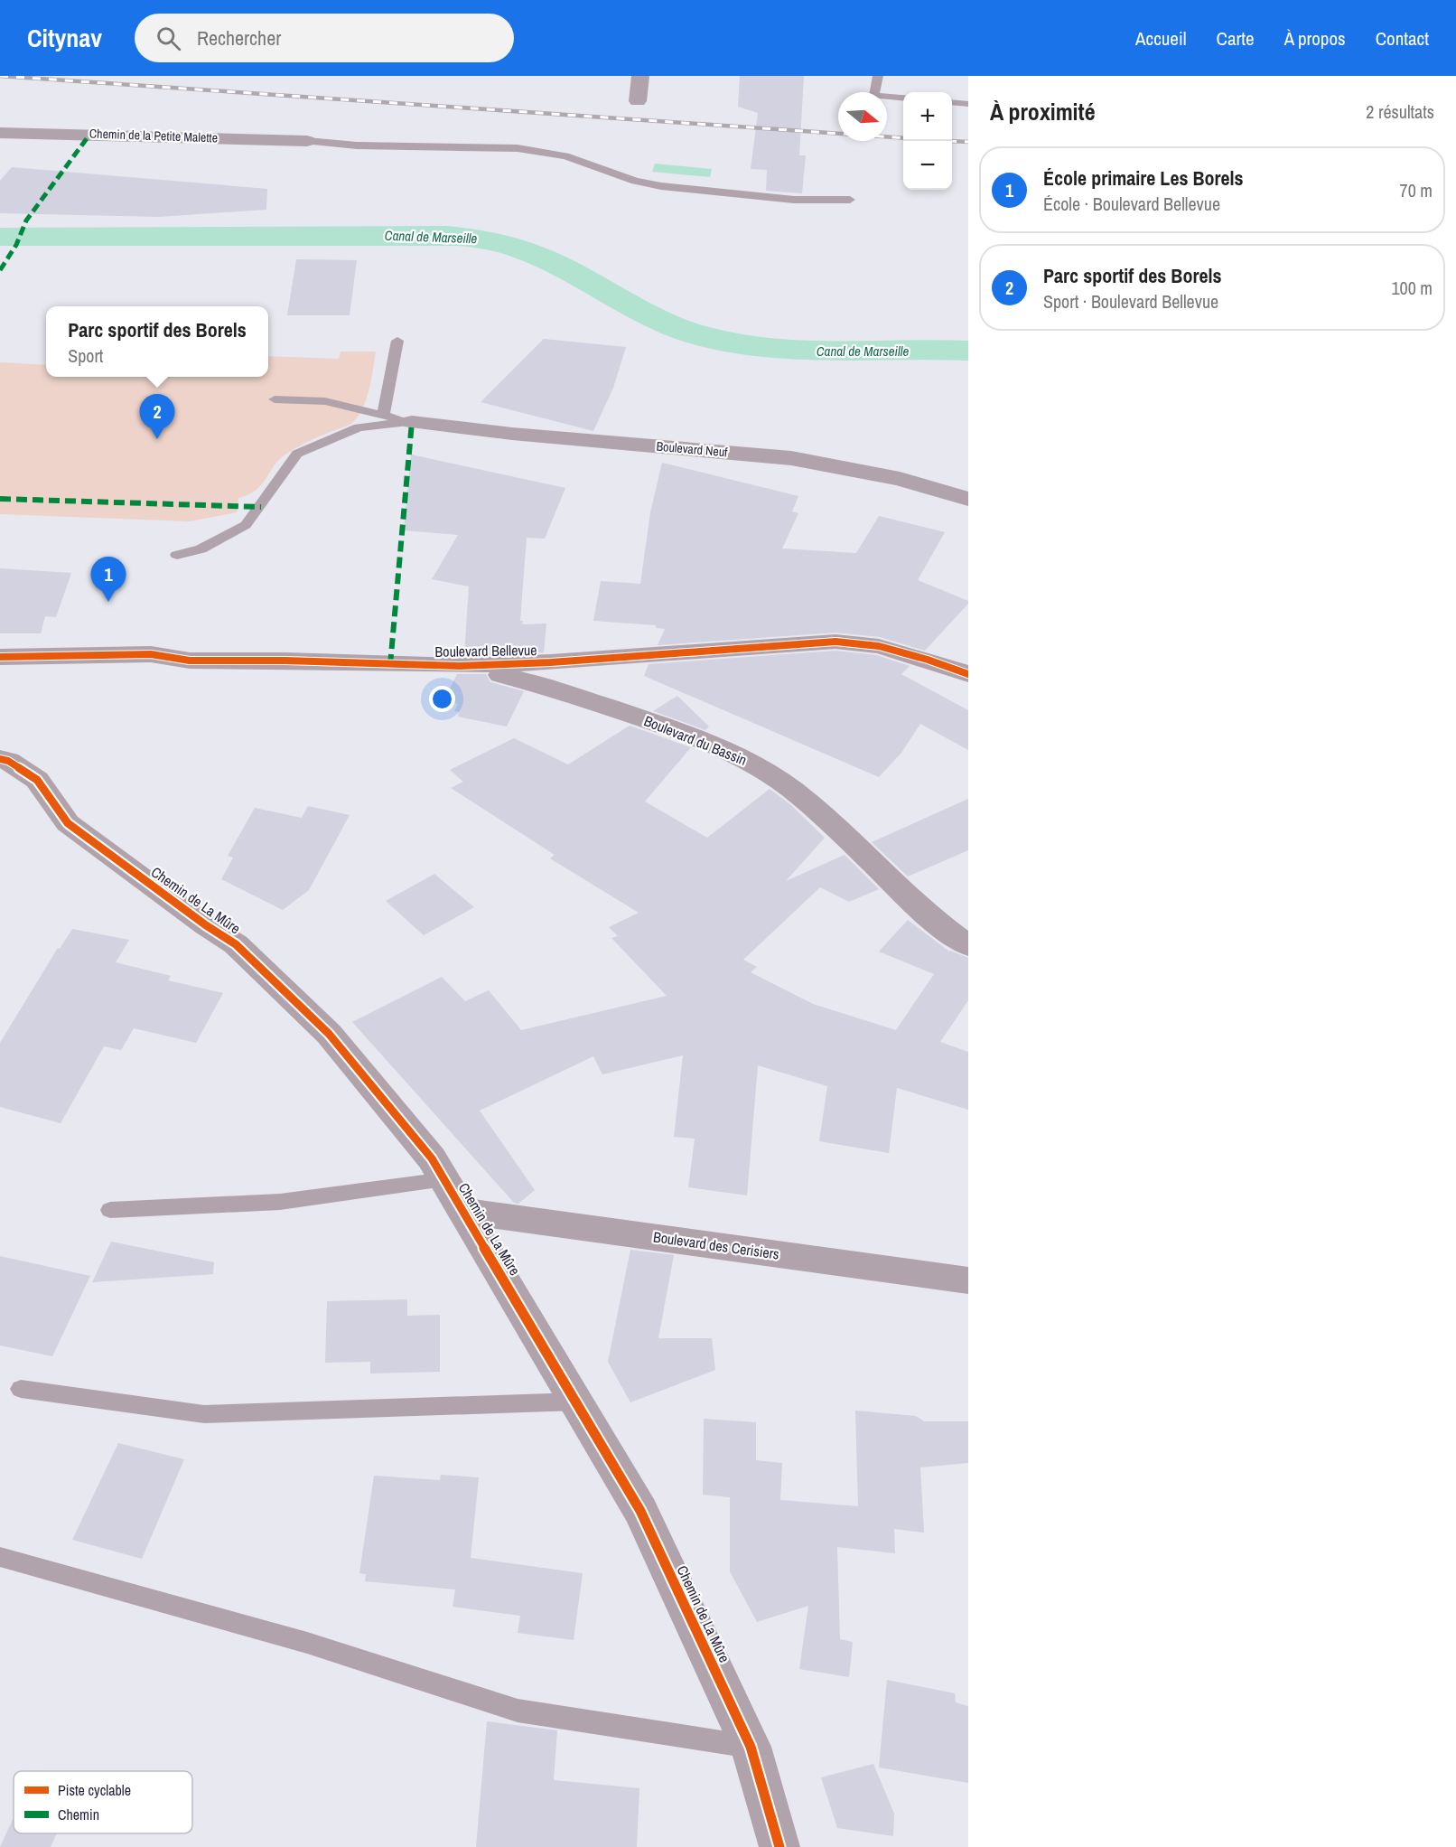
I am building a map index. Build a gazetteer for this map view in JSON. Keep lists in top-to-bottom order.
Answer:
{
  "streets": {
    "street": [
      "Chemin de la Petite Malette",
      "Boulevard Neuf",
      "Boulevard Bellevue",
      "Boulevard du Bassin",
      "Chemin de La Mûre",
      "Boulevard des Cerisiers"
    ]
  },
  "crossings": [
    ["Boulevard Bellevue", "Boulevard du Bassin"],
    ["Chemin de La Mûre", "Boulevard des Cerisiers"]
  ],
  "water": ["Canal de Marseille"],
  "legend": ["Piste cyclable", "Chemin"],
  "north": "right",
  "page": {
    "header": "Citynav",
    "search": "Rechercher",
    "nav": [
      "Accueil",
      "Carte",
      "À propos",
      "Contact"
    ],
    "heading": ["À proximité", "2 résultats"],
    "map_buttons": ["+", "−"],
    "list": [
      {
        "mark": "1",
        "name": "École primaire Les Borels",
        "note": "École · Boulevard Bellevue",
        "value": "70 m"
      },
      {
        "mark": "2",
        "name": "Parc sportif des Borels",
        "note": "Sport · Boulevard Bellevue",
        "value": "100 m"
      }
    ],
    "popup": ["Parc sportif des Borels", "Sport"],
    "pins": ["2", "1"]
  }
}
